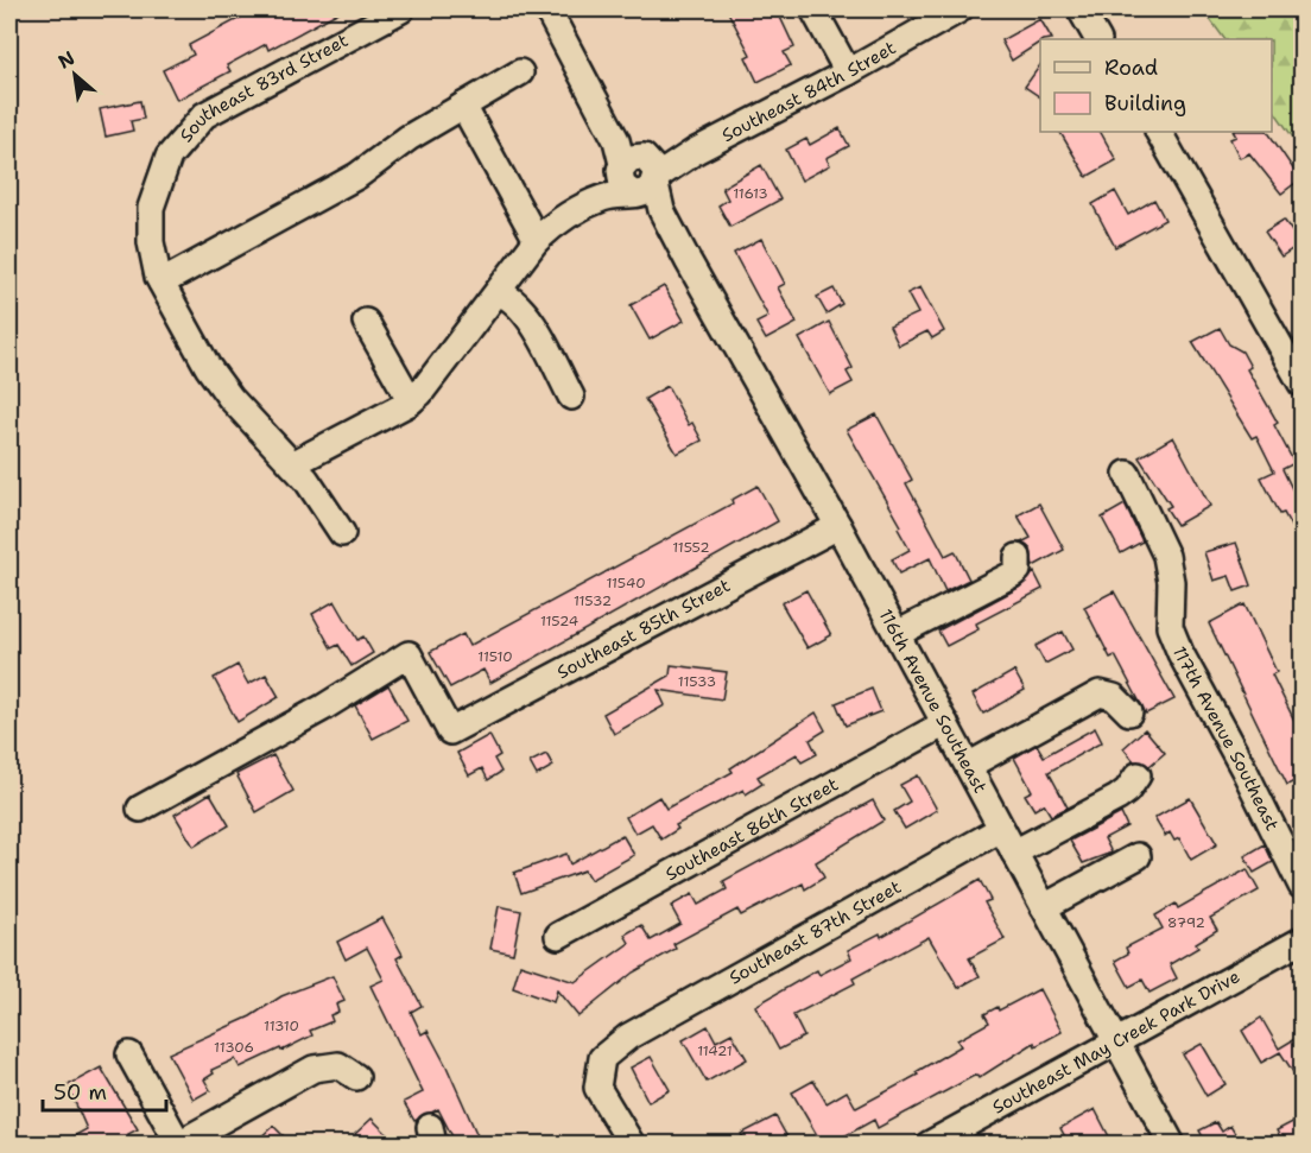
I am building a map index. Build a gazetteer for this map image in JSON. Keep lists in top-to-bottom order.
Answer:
{
  "streets": {
    "street": [
      "Southeast 83rd Street",
      "Southeast 84th Street",
      "Southeast 85th Street",
      "116th Avenue Southeast",
      "117th Avenue Southeast",
      "Southeast 86th Street",
      "Southeast 87th Street",
      "Southeast May Creek Park Drive"
    ]
  },
  "crossings": [
    ["Southeast 84th Street", "116th Avenue Southeast"],
    ["Southeast 85th Street", "116th Avenue Southeast"],
    ["116th Avenue Southeast", "Southeast 86th Street"],
    ["116th Avenue Southeast", "Southeast 87th Street"],
    ["116th Avenue Southeast", "Southeast May Creek Park Drive"]
  ],
  "house_numbers": [
    "11613",
    "11552",
    "11540",
    "11532",
    "11524",
    "11510",
    "11533",
    "8792",
    "11310",
    "11306",
    "11421"
  ],
  "legend": ["Road", "Building"],
  "scale_bar": "50 m",
  "north": "top left"
}
